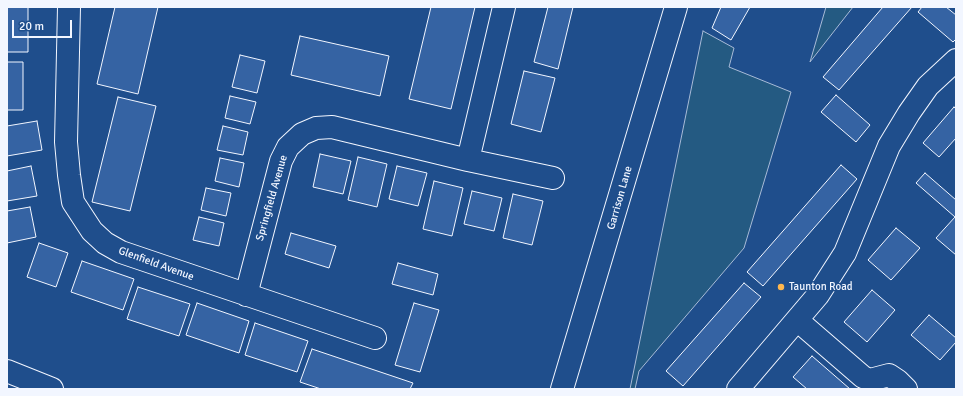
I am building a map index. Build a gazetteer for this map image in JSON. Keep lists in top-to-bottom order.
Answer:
{
  "streets": {
    "street": ["Springfield Avenue", "Garrison Lane", "Glenfield Avenue"]
  },
  "crossings": [
    ["Springfield Avenue", "Glenfield Avenue"]
  ],
  "places": ["Taunton Road"],
  "scale_bar": "20 m"
}
